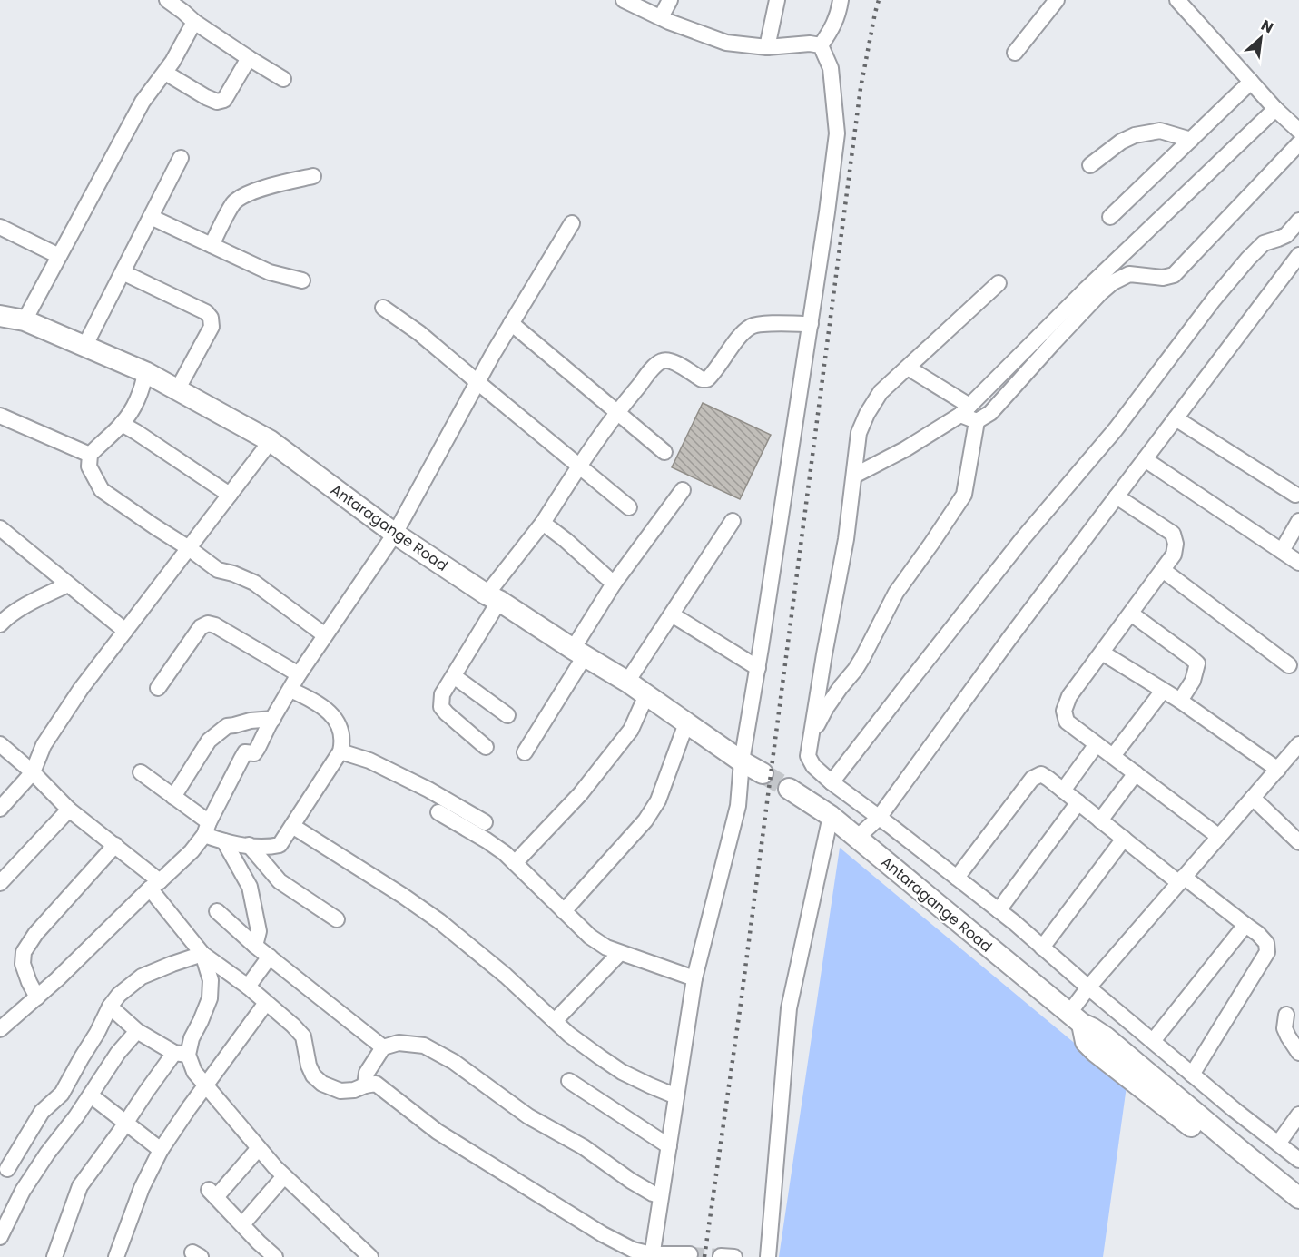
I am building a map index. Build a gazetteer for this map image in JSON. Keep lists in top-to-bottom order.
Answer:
{
  "streets": {
    "street": ["Antaragange Road"]
  },
  "north": "top right"
}
